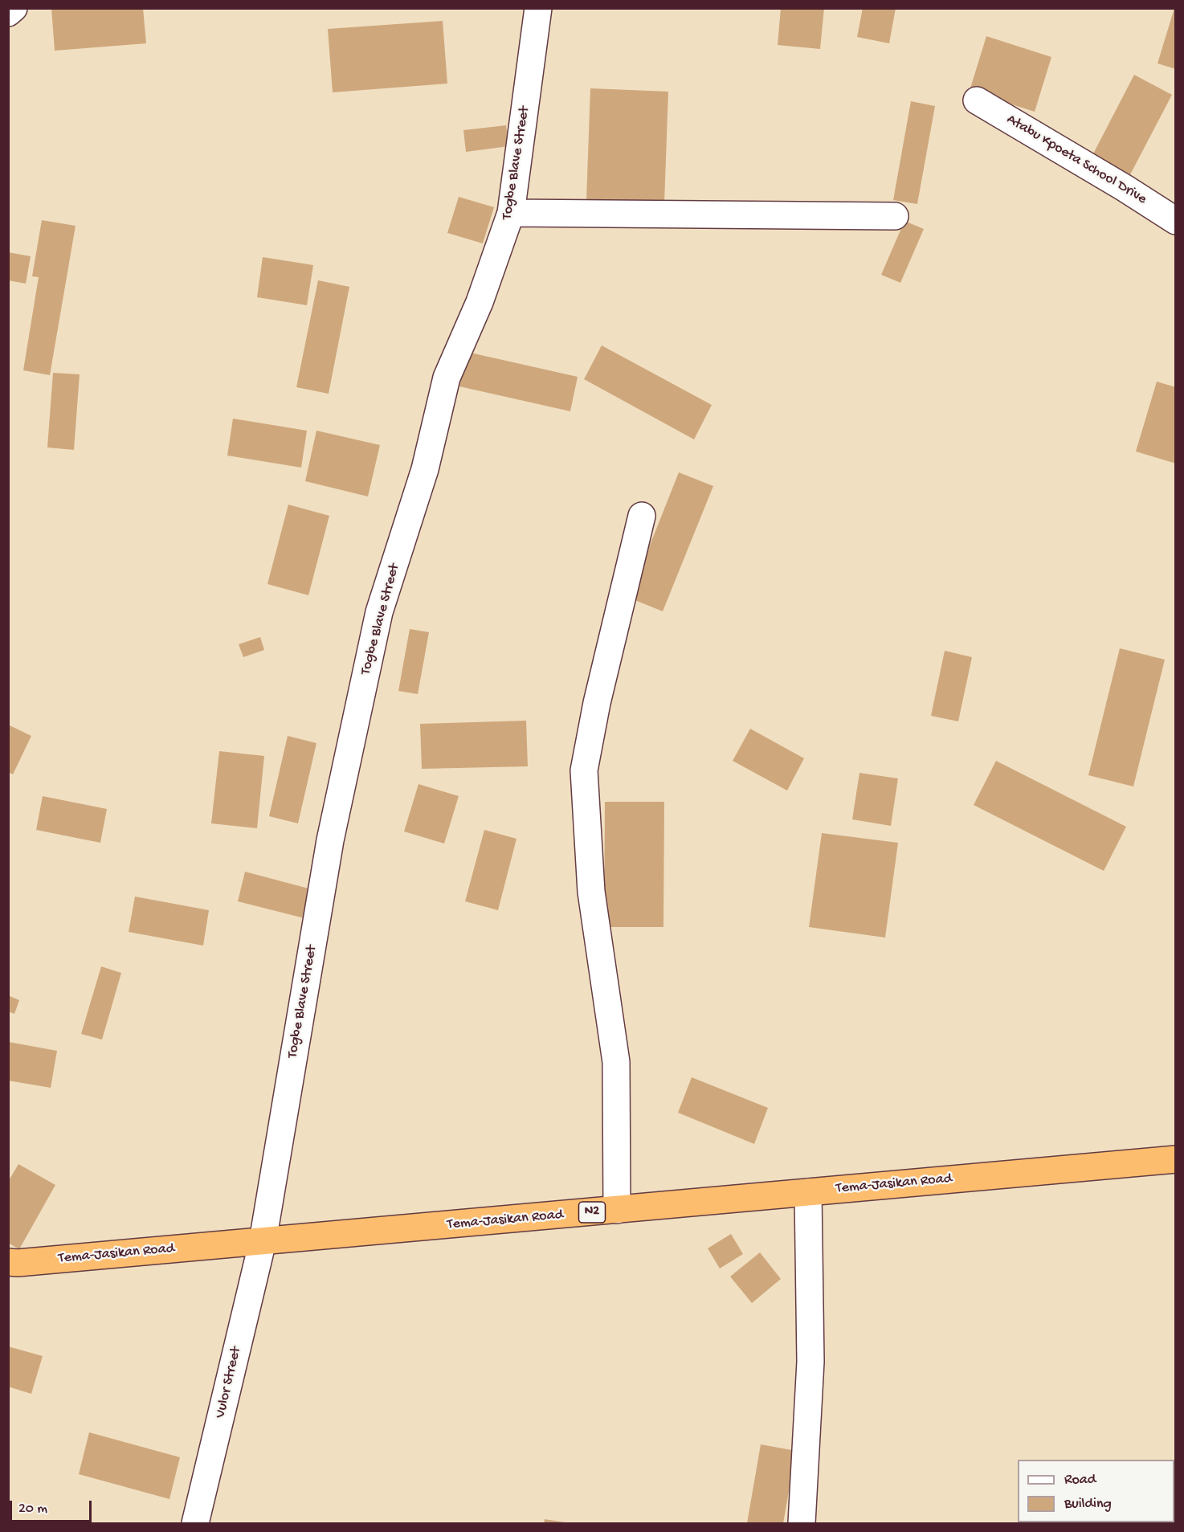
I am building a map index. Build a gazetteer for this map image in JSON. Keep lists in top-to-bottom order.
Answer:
{
  "streets": {
    "highway": ["Tema-Jasikan Road", "N2"],
    "street": ["Atabu Kpoeta School Drive", "Togbe Blave Street", "Vulor Street"]
  },
  "crossings": [
    ["Togbe Blave Street", "Tema-Jasikan Road"],
    ["Togbe Blave Street", "Vulor Street"],
    ["Tema-Jasikan Road", "Vulor Street"]
  ],
  "legend": ["Road", "Building"],
  "scale_bar": "20 m"
}
